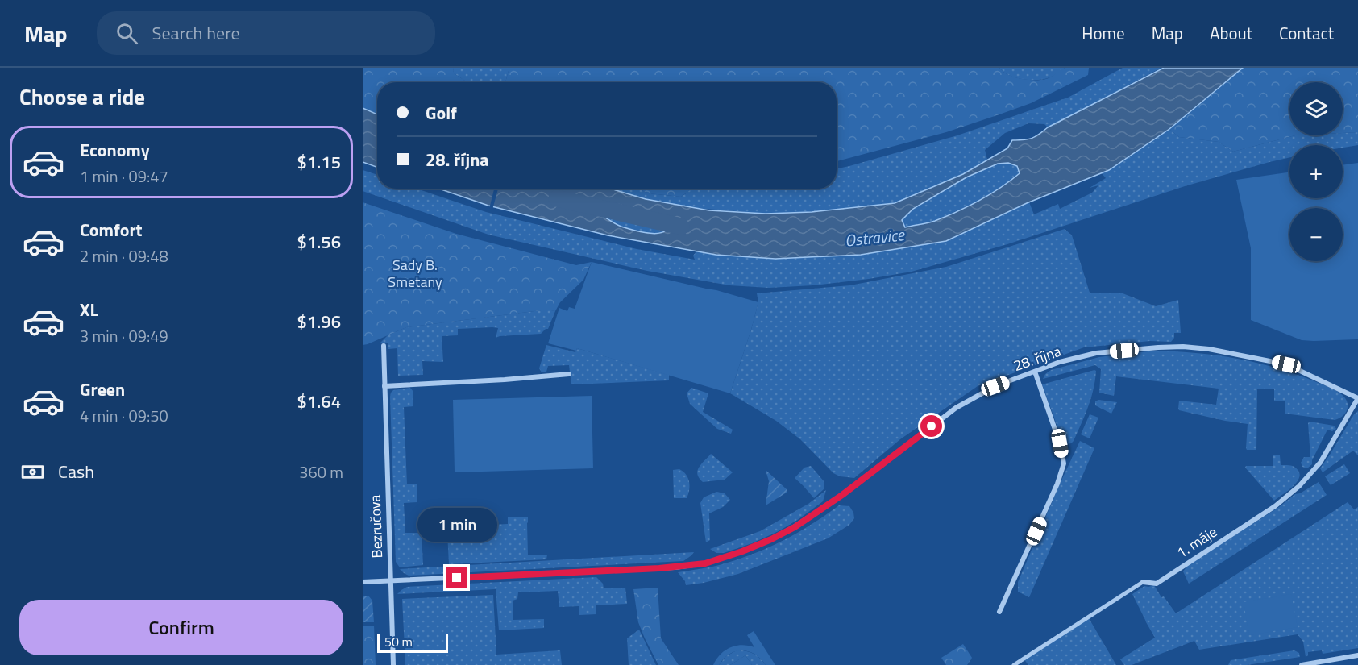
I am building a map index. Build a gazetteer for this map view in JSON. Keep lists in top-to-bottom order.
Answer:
{
  "streets": {
    "street": ["28. října", "Bezručova", "1. máje"]
  },
  "crossings": [
    ["28. října", "Bezručova"],
    ["28. října", "1. máje"]
  ],
  "water": ["Ostravice"],
  "parks": ["Sady B. Smetany"],
  "scale_bar": "50 m",
  "page": {
    "header": "Map",
    "search": "Search here",
    "nav": [
      "Home",
      "Map",
      "About",
      "Contact"
    ],
    "heading": "Choose a ride",
    "map_buttons": ["+", "−"],
    "banner": ["Golf", "28. října"],
    "list": [
      {
        "name": "Economy",
        "note": "1 min · 09:47",
        "value": "$1.15"
      },
      {
        "name": "Comfort",
        "note": "2 min · 09:48",
        "value": "$1.56"
      },
      {
        "name": "XL",
        "note": "3 min · 09:49",
        "value": "$1.96"
      },
      {
        "name": "Green",
        "note": "4 min · 09:50",
        "value": "$1.64"
      }
    ],
    "pay": ["Cash", "360 m"],
    "bubble": "1 min",
    "buttons": "Confirm",
    "scale": "50 m"
  }
}
